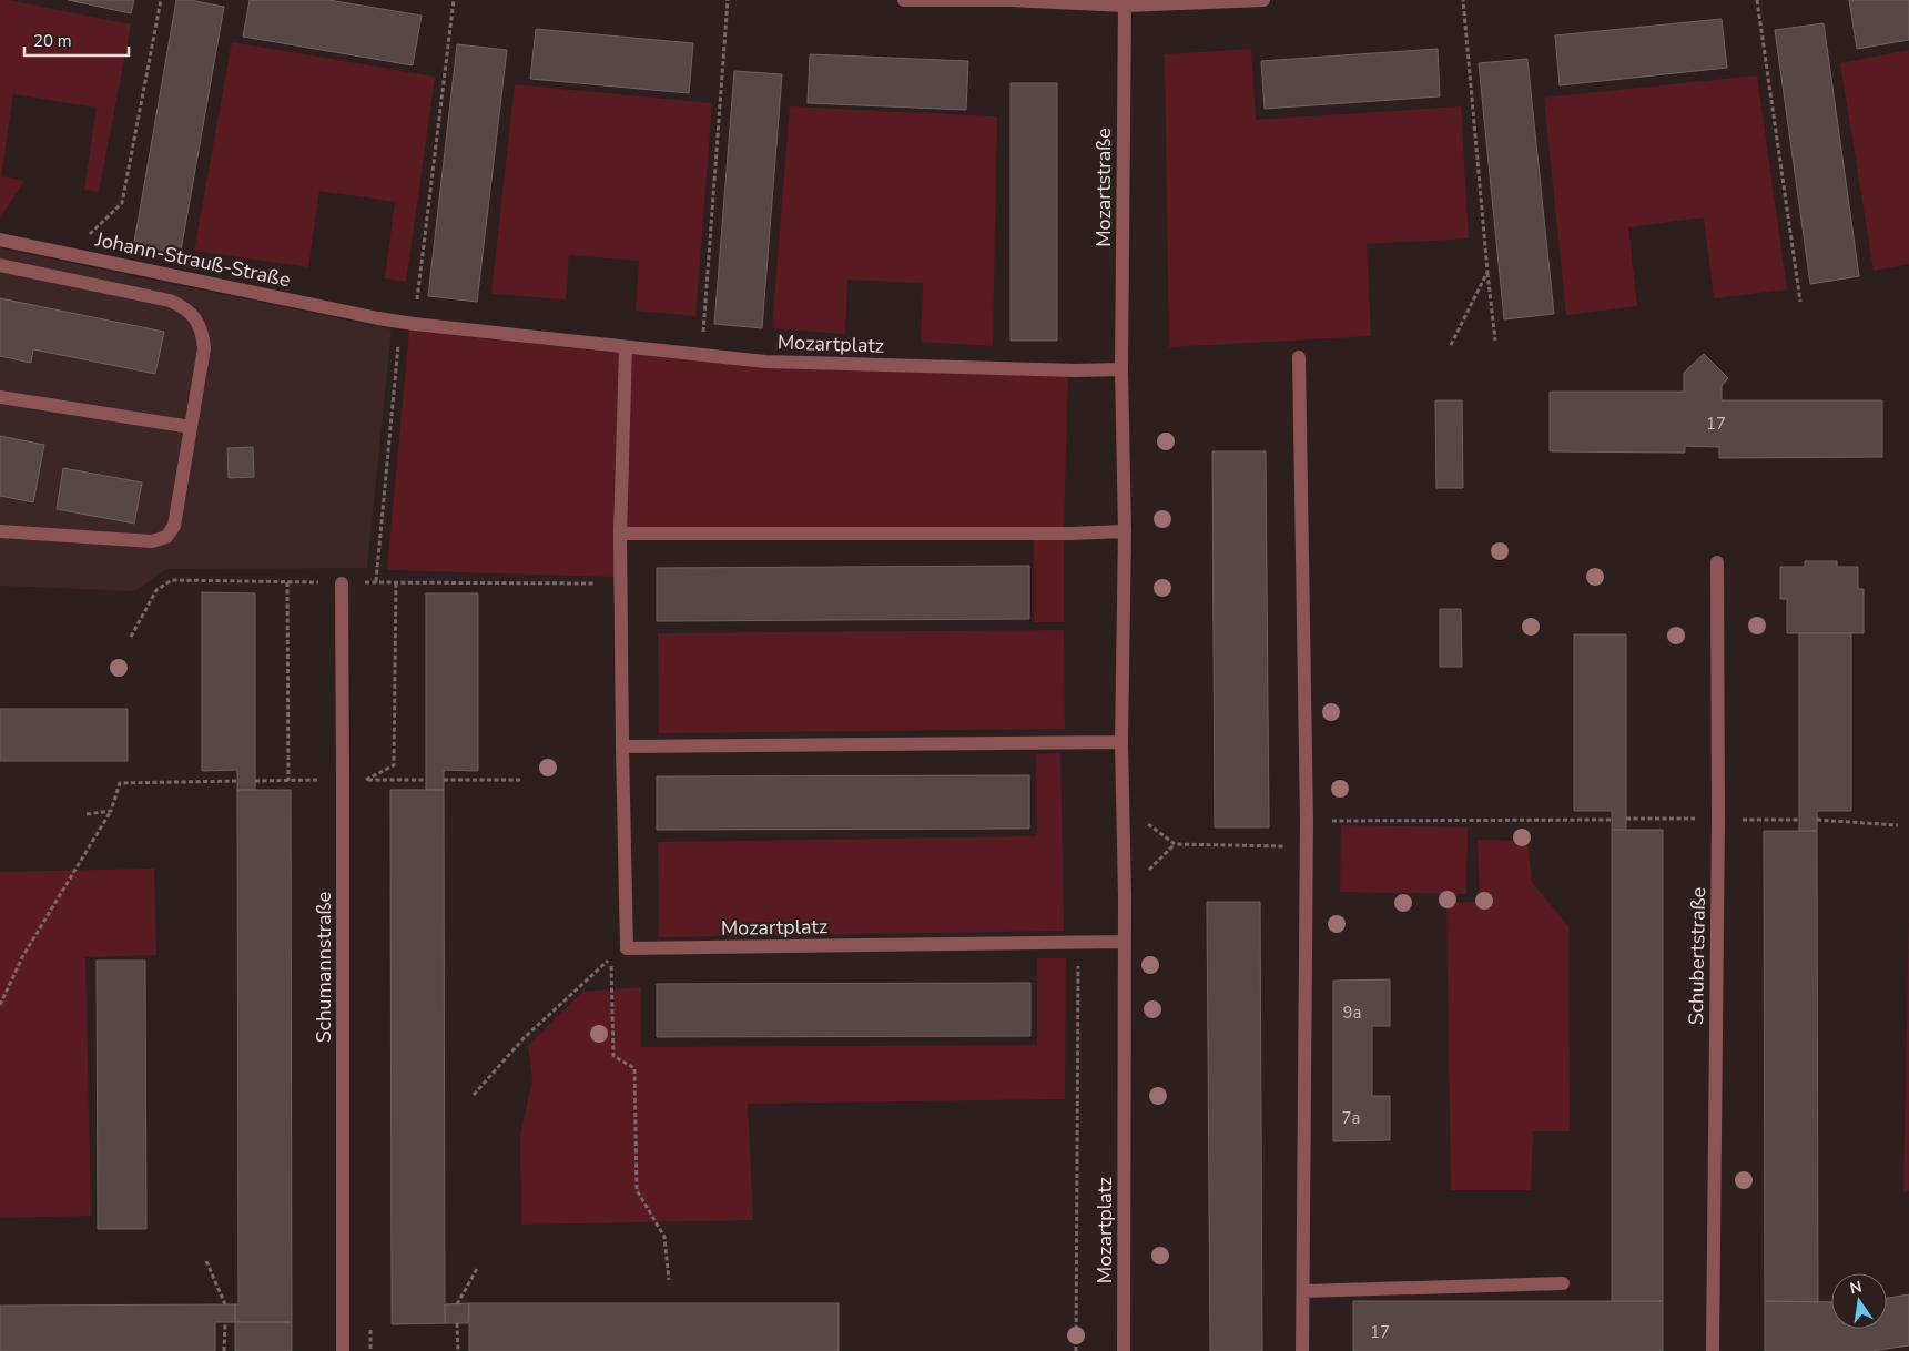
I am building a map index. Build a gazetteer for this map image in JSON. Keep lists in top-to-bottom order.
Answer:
{
  "streets": {
    "street": [
      "Mozartstraße",
      "Johann-Strauß-Straße",
      "Mozartplatz",
      "Schubertstraße",
      "Schumannstraße"
    ]
  },
  "crossings": [
    ["Mozartstraße", "Mozartplatz"],
    ["Johann-Strauß-Straße", "Mozartplatz"]
  ],
  "house_numbers": [
    "17",
    "9a",
    "7a",
    "17"
  ],
  "scale_bar": "20 m",
  "north": "top"
}
